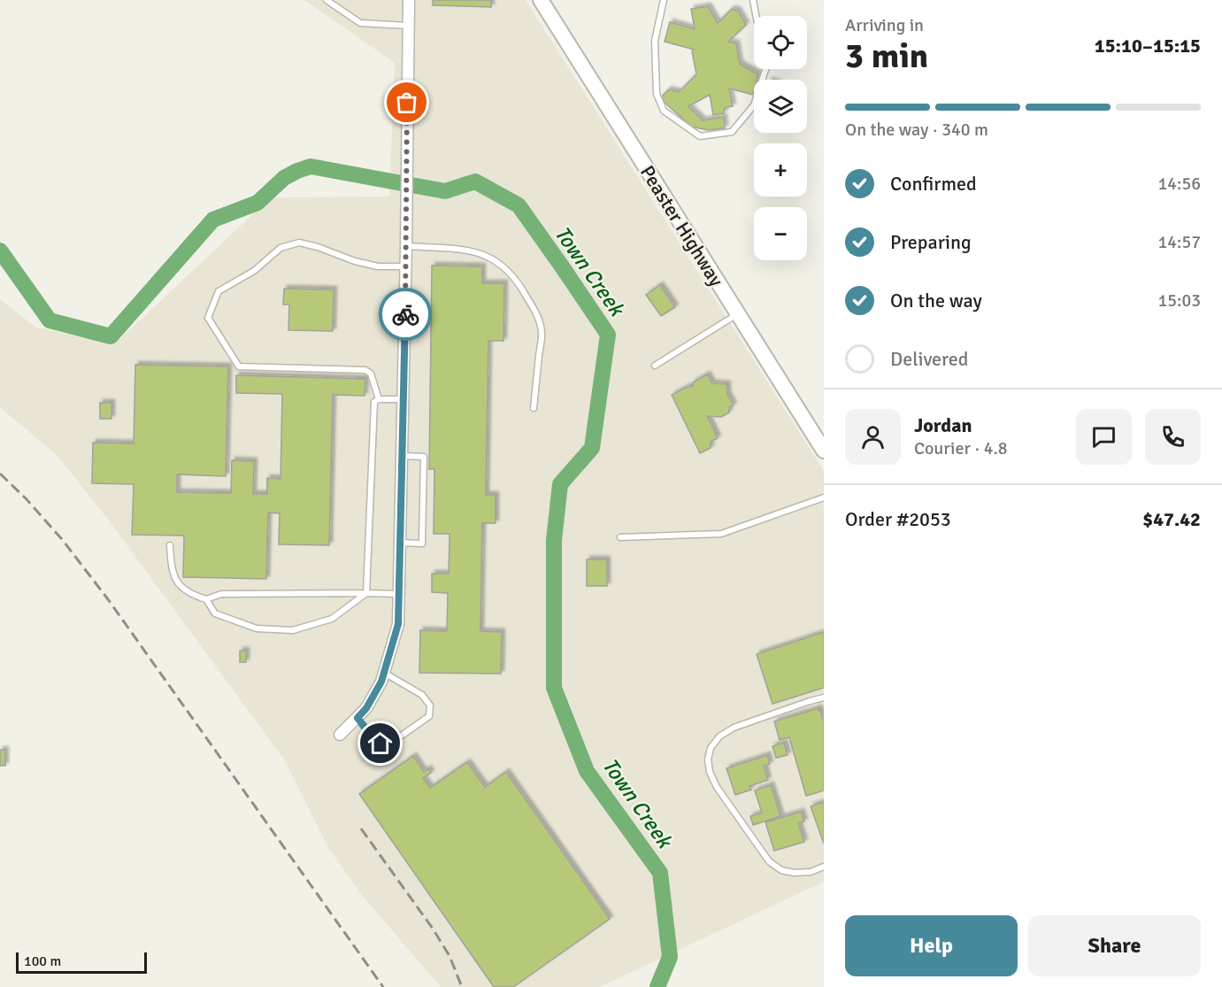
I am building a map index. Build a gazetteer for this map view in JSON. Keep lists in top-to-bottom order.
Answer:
{
  "streets": {
    "main road": ["Peaster Highway"]
  },
  "water": ["Town Creek"],
  "scale_bar": "100 m",
  "page": {
    "heading": ["3 min", "Arriving in", "15:10–15:15"],
    "panel": [
      "Jordan",
      "Courier · 4.8",
      "Order #2053",
      "$47.42"
    ],
    "map_buttons": ["+", "−"],
    "bar": "On the way · 340 m",
    "list": [
      ["Confirmed", "14:56"],
      ["Preparing", "14:57"],
      ["On the way", "15:03"],
      "Delivered"
    ],
    "buttons": ["Help", "Share"],
    "scale": "100 m"
  }
}
